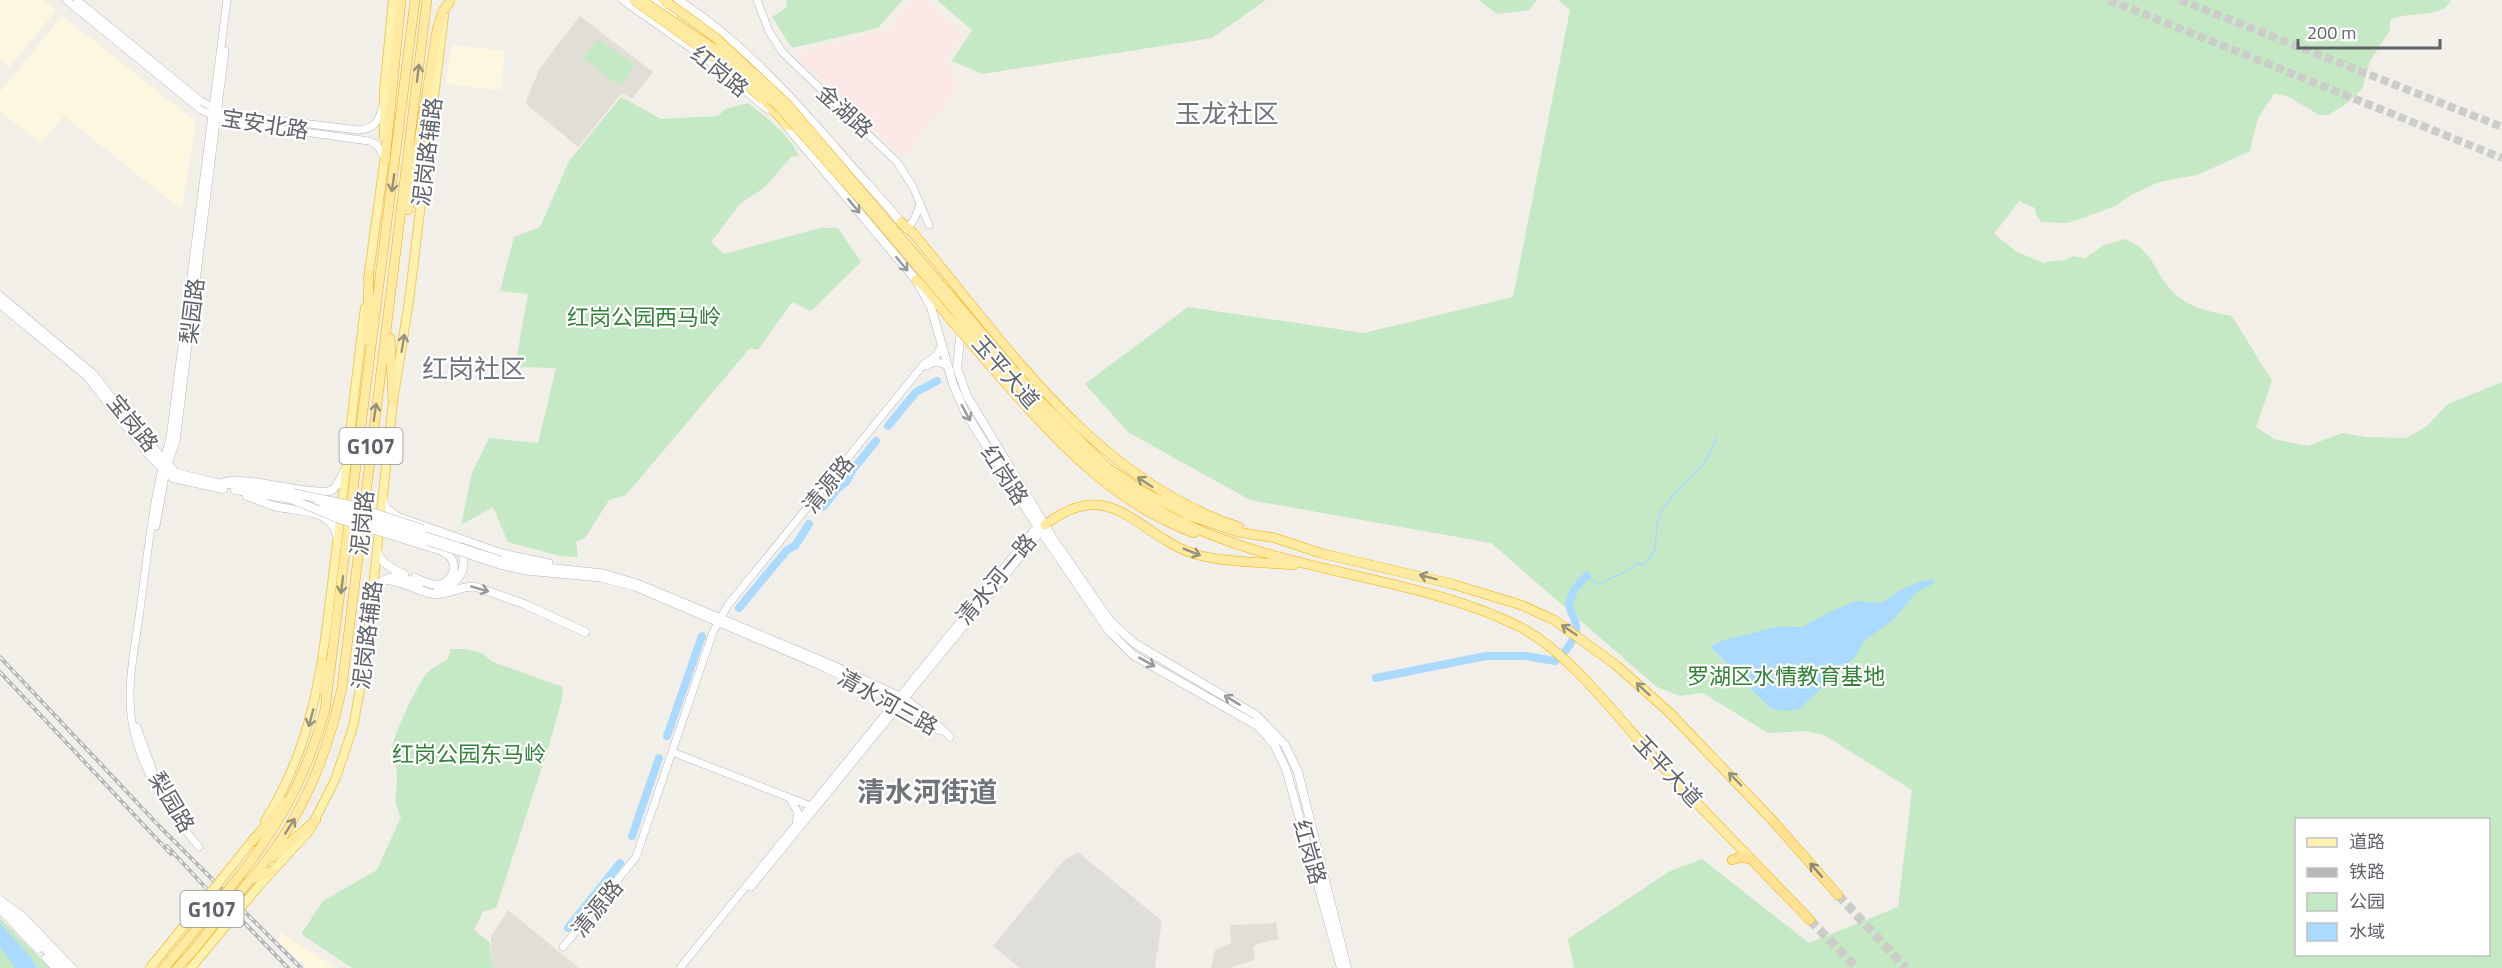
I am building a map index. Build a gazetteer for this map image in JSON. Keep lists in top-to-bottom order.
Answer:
{
  "streets": {
    "highway": ["玉平大道", "G107", "泥岗路"],
    "main road": ["红岗路", "泥岗路辅路", "宝岗路"],
    "street": [
      "金湖路",
      "宝安北路",
      "梨园路",
      "清源路",
      "清水河一路",
      "清水河三路"
    ]
  },
  "crossings": [
    ["红岗路", "金湖路"],
    ["红岗路", "清源路"],
    ["红岗路", "清水河一路"],
    ["宝安北路", "泥岗路辅路"],
    ["宝安北路", "梨园路"],
    ["泥岗路辅路", "G107"],
    ["梨园路", "宝岗路"],
    ["宝岗路", "清水河三路"],
    ["G107", "泥岗路"],
    ["清源路", "清水河三路"],
    ["清水河一路", "清水河三路"]
  ],
  "districts": ["玉龙社区", "红岗社区", "清水河街道"],
  "parks": ["红岗公园西马岭", "罗湖区水情教育基地", "红岗公园东马岭"],
  "legend": [
    "道路",
    "铁路",
    "公园",
    "水域"
  ],
  "scale_bar": "200 m"
}
